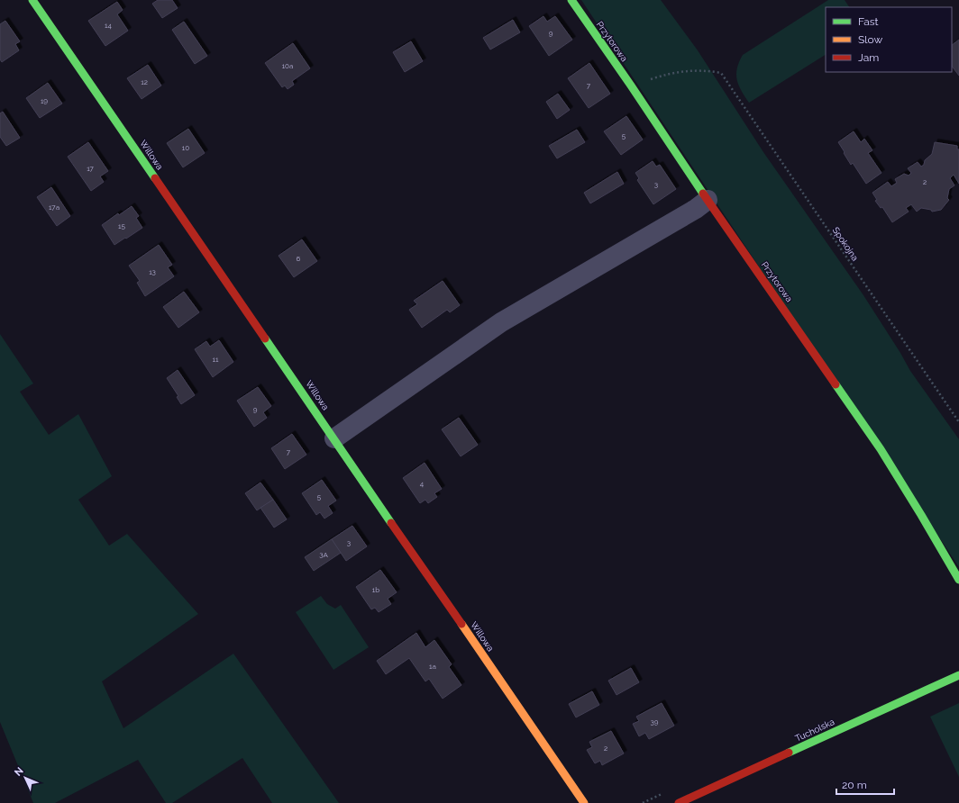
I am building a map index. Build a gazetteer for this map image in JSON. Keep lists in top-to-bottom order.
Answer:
{
  "streets": {
    "street": ["Przytorowa", "Willowa", "Tucholska"],
    "path": ["Spokojna"]
  },
  "crossings": [
    ["Przytorowa", "Spokojna"]
  ],
  "house_numbers": [
    "14",
    "9",
    "10a",
    "12",
    "7",
    "19",
    "5",
    "10",
    "17",
    "2",
    "3",
    "17a",
    "15",
    "6",
    "13",
    "11",
    "9",
    "7",
    "4",
    "5",
    "3",
    "3A",
    "1b",
    "1a",
    "39",
    "2"
  ],
  "legend": ["Fast", "Slow", "Jam"],
  "scale_bar": "20 m",
  "north": "top left"
}
